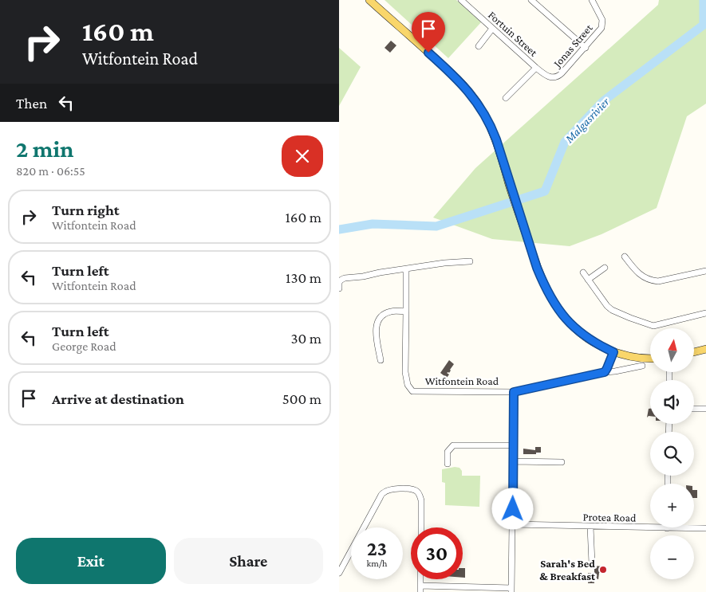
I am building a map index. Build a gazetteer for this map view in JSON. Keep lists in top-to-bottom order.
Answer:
{
  "streets": {
    "street": [
      "Fortuin Street",
      "Jonas Street",
      "Witfontein Road",
      "Protea Road"
    ]
  },
  "crossings": [
    ["Fortuin Street", "Jonas Street"]
  ],
  "water": ["Malgasrivier"],
  "places": ["Sarah's Bed & Breakfast"],
  "north": "top",
  "page": {
    "turn": ["160 m", "Witfontein Road"],
    "then": "Then",
    "heading": ["2 min", "820 m · 06:55"],
    "list": [
      {
        "name": "Turn right",
        "note": "Witfontein Road",
        "value": "160 m"
      },
      {
        "name": "Turn left",
        "note": "Witfontein Road",
        "value": "130 m"
      },
      {
        "name": "Turn left",
        "note": "George Road",
        "value": "30 m"
      },
      {
        "name": "Arrive at destination",
        "value": "500 m"
      }
    ],
    "map_buttons": ["+", "−"],
    "speed": "23 km/h",
    "limit": "30",
    "buttons": ["Exit", "Share"]
  }
}
